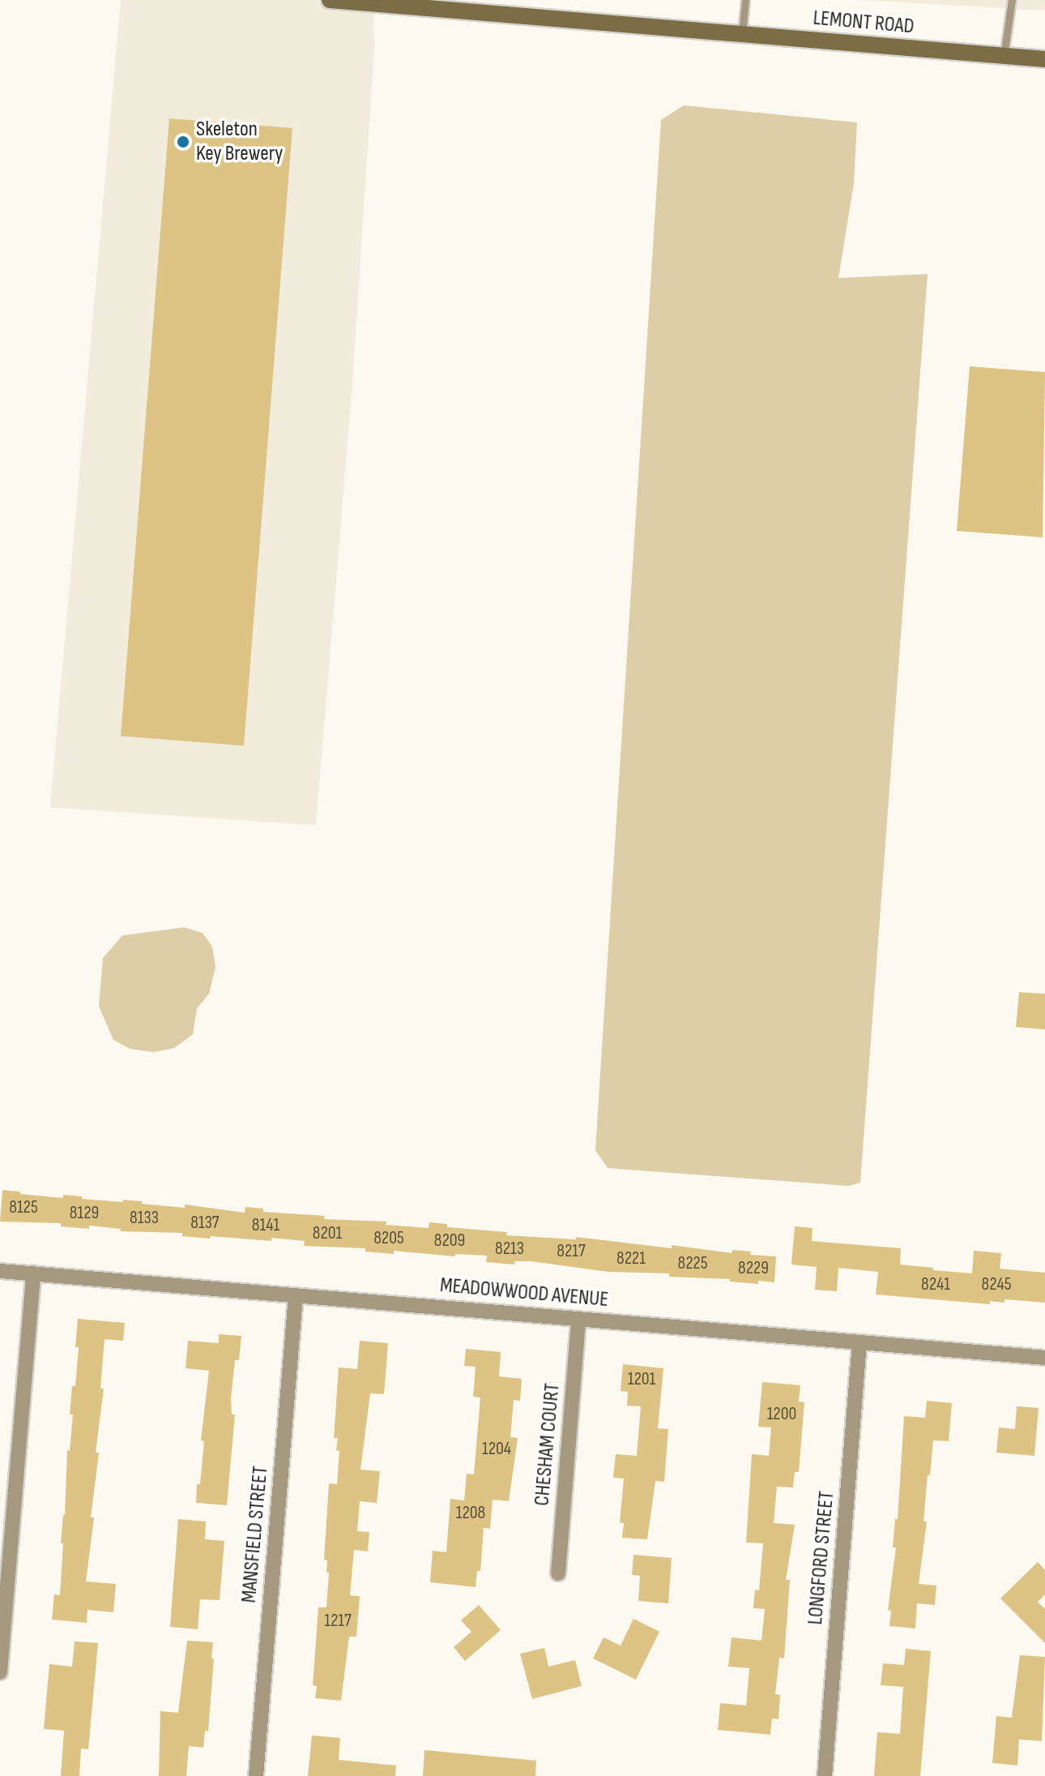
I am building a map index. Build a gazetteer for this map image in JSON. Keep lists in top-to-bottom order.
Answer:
{
  "streets": {
    "main road": ["LEMONT ROAD"],
    "street": [
      "MEADOWWOOD AVENUE",
      "CHESHAM COURT",
      "MANSFIELD STREET",
      "LONGFORD STREET"
    ]
  },
  "crossings": [
    ["MEADOWWOOD AVENUE", "CHESHAM COURT"],
    ["MEADOWWOOD AVENUE", "MANSFIELD STREET"],
    ["MEADOWWOOD AVENUE", "LONGFORD STREET"]
  ],
  "places": ["Skeleton Key Brewery"],
  "house_numbers": [
    "8125",
    "8129",
    "8133",
    "8137",
    "8141",
    "8201",
    "8205",
    "8209",
    "8213",
    "8217",
    "8221",
    "8225",
    "8229",
    "8241",
    "8245",
    "1201",
    "1200",
    "1204",
    "1208",
    "1217"
  ]
}
